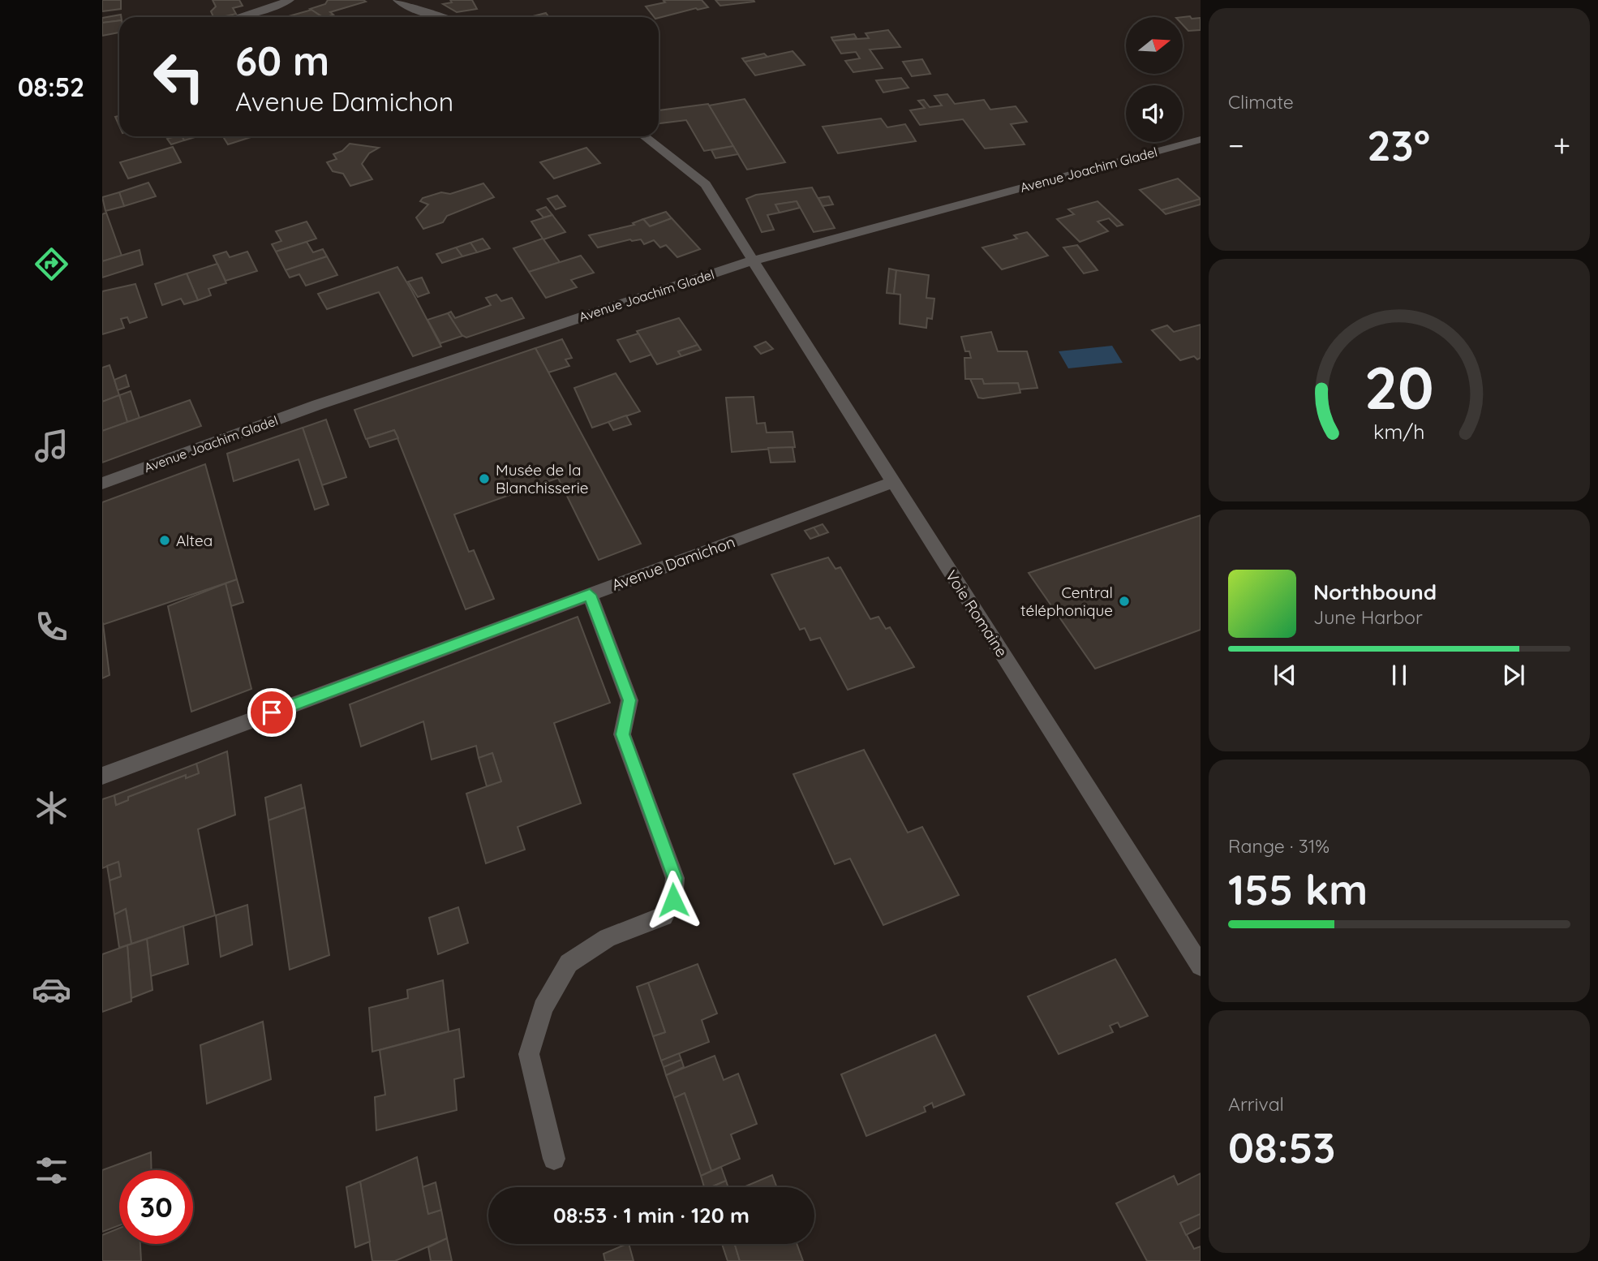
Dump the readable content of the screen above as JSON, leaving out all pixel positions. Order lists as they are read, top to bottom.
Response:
{
  "streets": {
    "street": ["Avenue Joachim Gladel", "Avenue Damichon", "Voie Romaine"]
  },
  "crossings": [
    ["Avenue Joachim Gladel", "Voie Romaine"],
    ["Avenue Damichon", "Voie Romaine"]
  ],
  "places": ["Musée de la Blanchisserie", "Altea", "Central téléphonique"],
  "north": "right",
  "page": {
    "tabs": "08:52",
    "tile": [
      "Climate",
      ["Range · 31%", "155 km"],
      ["Arrival", "08:53"]
    ],
    "turn": ["60 m", "Avenue Damichon"],
    "heat": ["−", "23°", "+"],
    "song": ["Northbound", "June Harbor"],
    "limit": "30",
    "trip": "08:53 · 1 min · 120 m",
    "gauge": ["20", "km/h"]
  }
}
